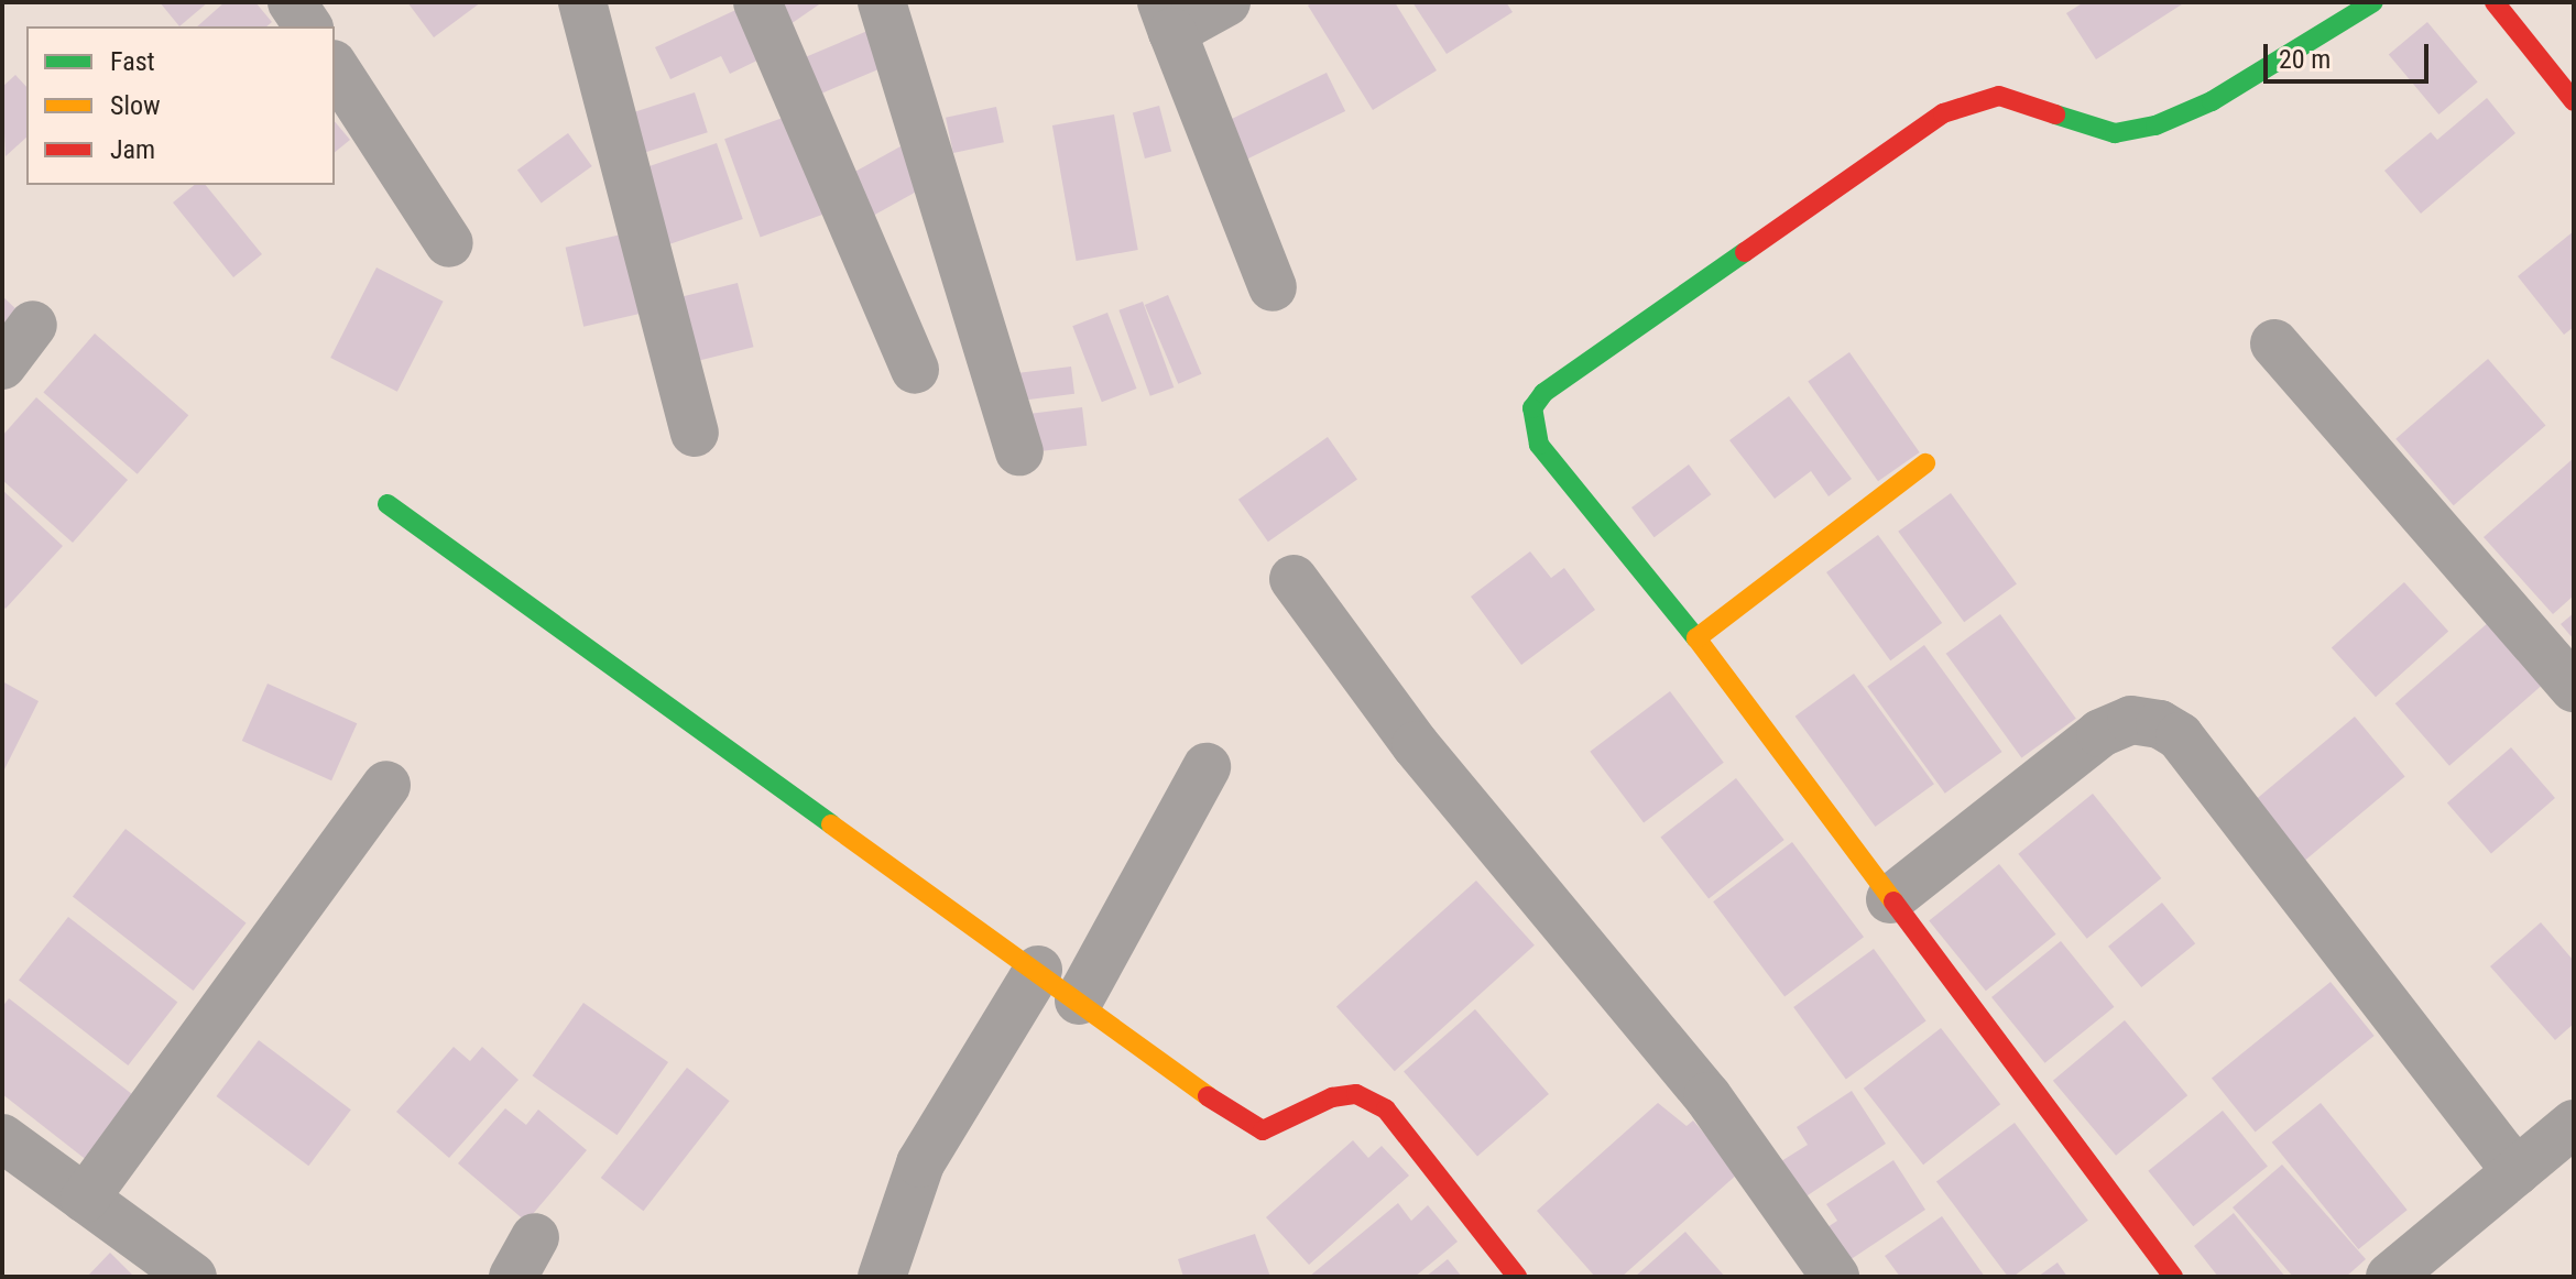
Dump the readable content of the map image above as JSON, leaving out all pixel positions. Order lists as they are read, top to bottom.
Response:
{
  "legend": ["Fast", "Slow", "Jam"],
  "scale_bar": "20 m"
}
